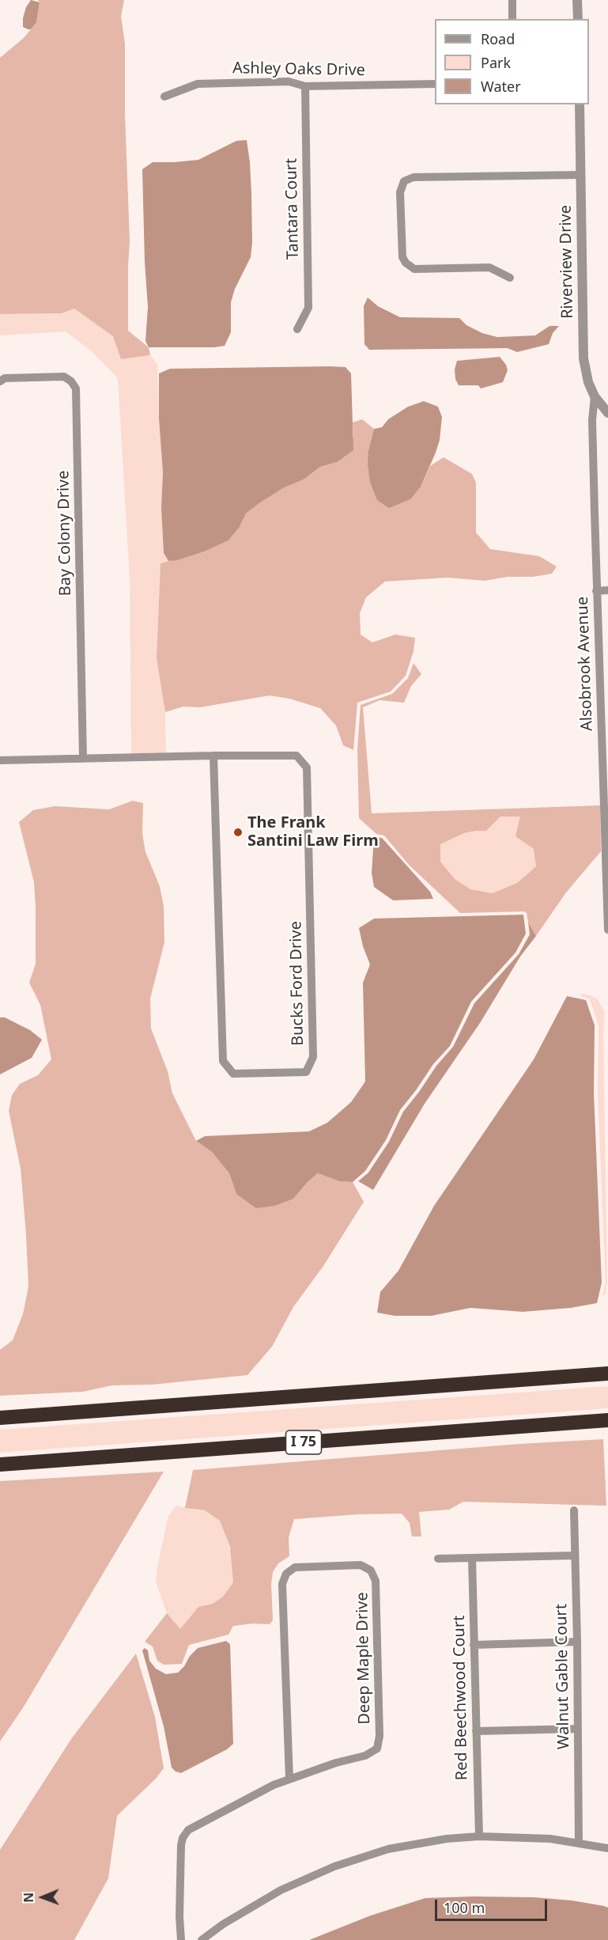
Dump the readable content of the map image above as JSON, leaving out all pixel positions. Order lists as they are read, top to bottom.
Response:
{
  "streets": {
    "highway": ["I 75"],
    "street": [
      "Ashley Oaks Drive",
      "Tantara Court",
      "Riverview Drive",
      "Bay Colony Drive",
      "Alsobrook Avenue",
      "Bucks Ford Drive",
      "Deep Maple Drive",
      "Walnut Gable Court",
      "Red Beechwood Court"
    ]
  },
  "crossings": [
    ["Ashley Oaks Drive", "Tantara Court"],
    ["Riverview Drive", "Alsobrook Avenue"],
    ["Bay Colony Drive", "Bucks Ford Drive"]
  ],
  "places": ["The Frank Santini Law Firm"],
  "legend": ["Road", "Park", "Water"],
  "scale_bar": "100 m",
  "north": "left"
}
